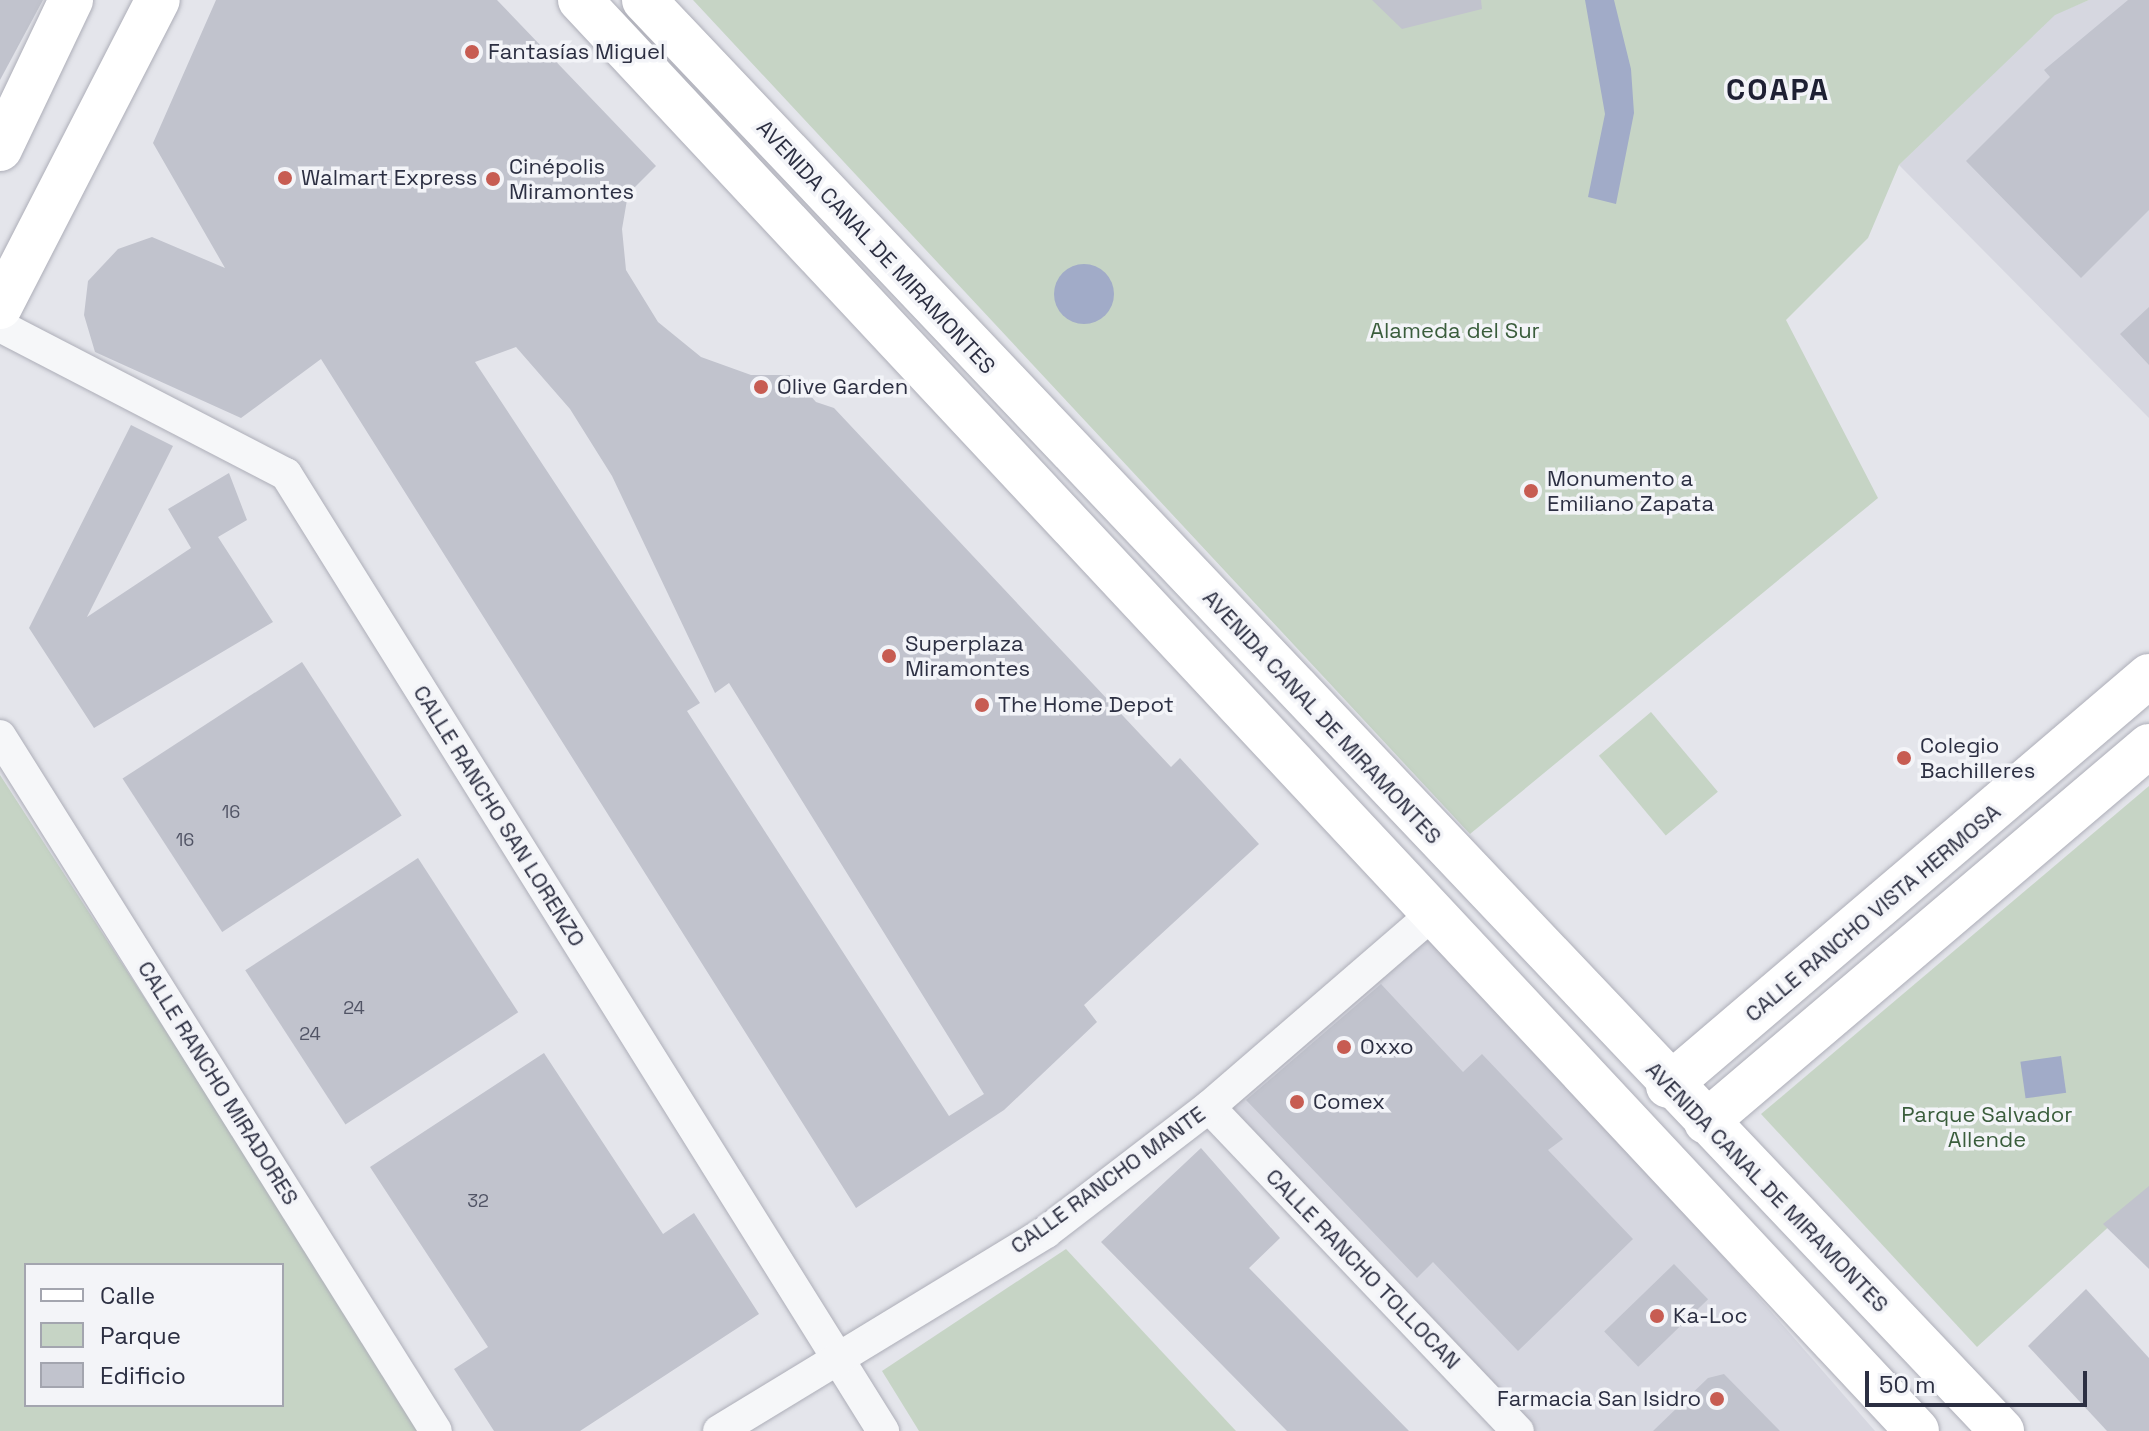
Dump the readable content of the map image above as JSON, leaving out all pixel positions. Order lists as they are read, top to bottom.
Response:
{
  "streets": {
    "main road": ["AVENIDA CANAL DE MIRAMONTES", "CALLE RANCHO VISTA HERMOSA"],
    "street": [
      "CALLE RANCHO SAN LORENZO",
      "CALLE RANCHO MIRADORES",
      "CALLE RANCHO MANTE",
      "CALLE RANCHO TOLLOCAN"
    ]
  },
  "crossings": [
    ["AVENIDA CANAL DE MIRAMONTES", "CALLE RANCHO VISTA HERMOSA"],
    ["CALLE RANCHO SAN LORENZO", "CALLE RANCHO MANTE"],
    ["CALLE RANCHO MANTE", "CALLE RANCHO TOLLOCAN"]
  ],
  "districts": ["COAPA"],
  "parks": ["Alameda del Sur", "Parque Salvador Allende"],
  "places": [
    "Fantasías Miguel",
    "Walmart Express",
    "Cinépolis Miramontes",
    "Olive Garden",
    "Monumento a Emiliano Zapata",
    "Superplaza Miramontes",
    "The Home Depot",
    "Colegio Bachilleres",
    "Oxxo",
    "Comex",
    "Ka-Loc",
    "Farmacia San Isidro"
  ],
  "house_numbers": [
    "16",
    "16",
    "24",
    "24",
    "32"
  ],
  "legend": ["Calle", "Parque", "Edificio"],
  "scale_bar": "50 m"
}
